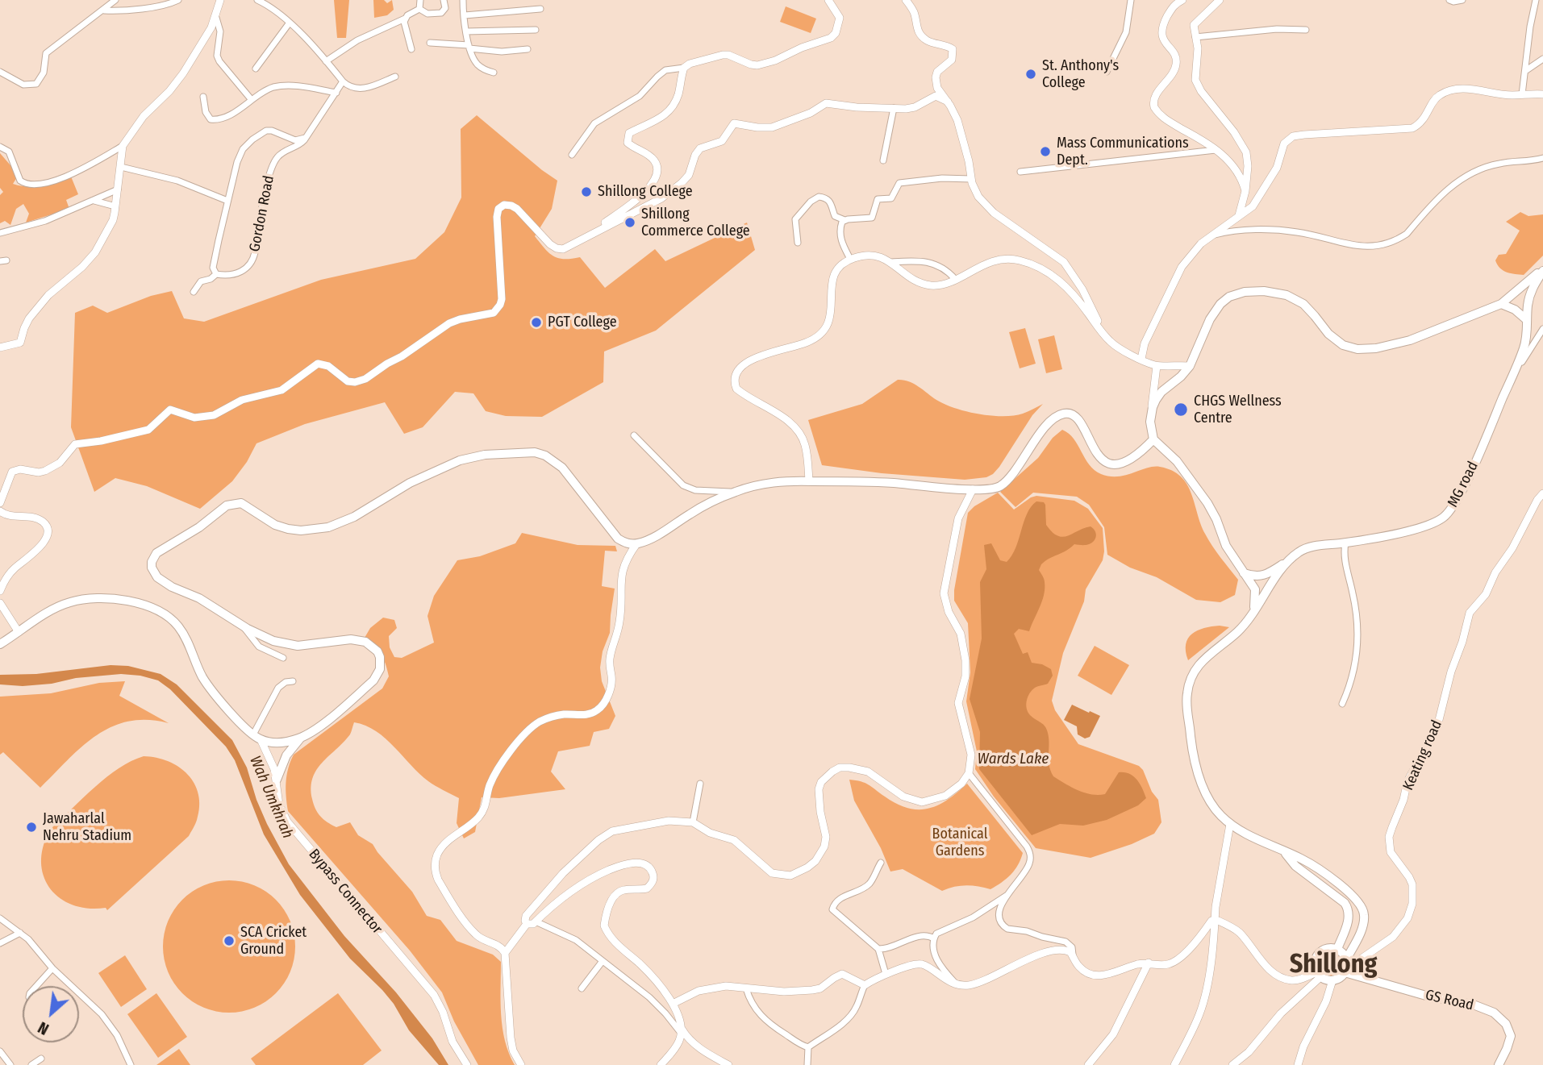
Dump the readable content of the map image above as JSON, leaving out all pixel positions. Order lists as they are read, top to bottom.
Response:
{
  "streets": {
    "main road": ["MG road", "Bypass Connector", "GS Road"],
    "street": ["Gordon Road", "Keating road"]
  },
  "crossings": [
    ["Keating road", "GS Road"]
  ],
  "districts": ["Shillong"],
  "water": ["Wards Lake", "Wah Umkhrah"],
  "parks": ["Botanical Gardens"],
  "places": [
    "St. Anthony's College",
    "Mass Communications Dept.",
    "Shillong College",
    "Shillong Commerce College",
    "PGT College",
    "CHGS Wellness Centre",
    "Jawaharlal Nehru Stadium",
    "SCA Cricket Ground"
  ],
  "north": "bottom left"
}
